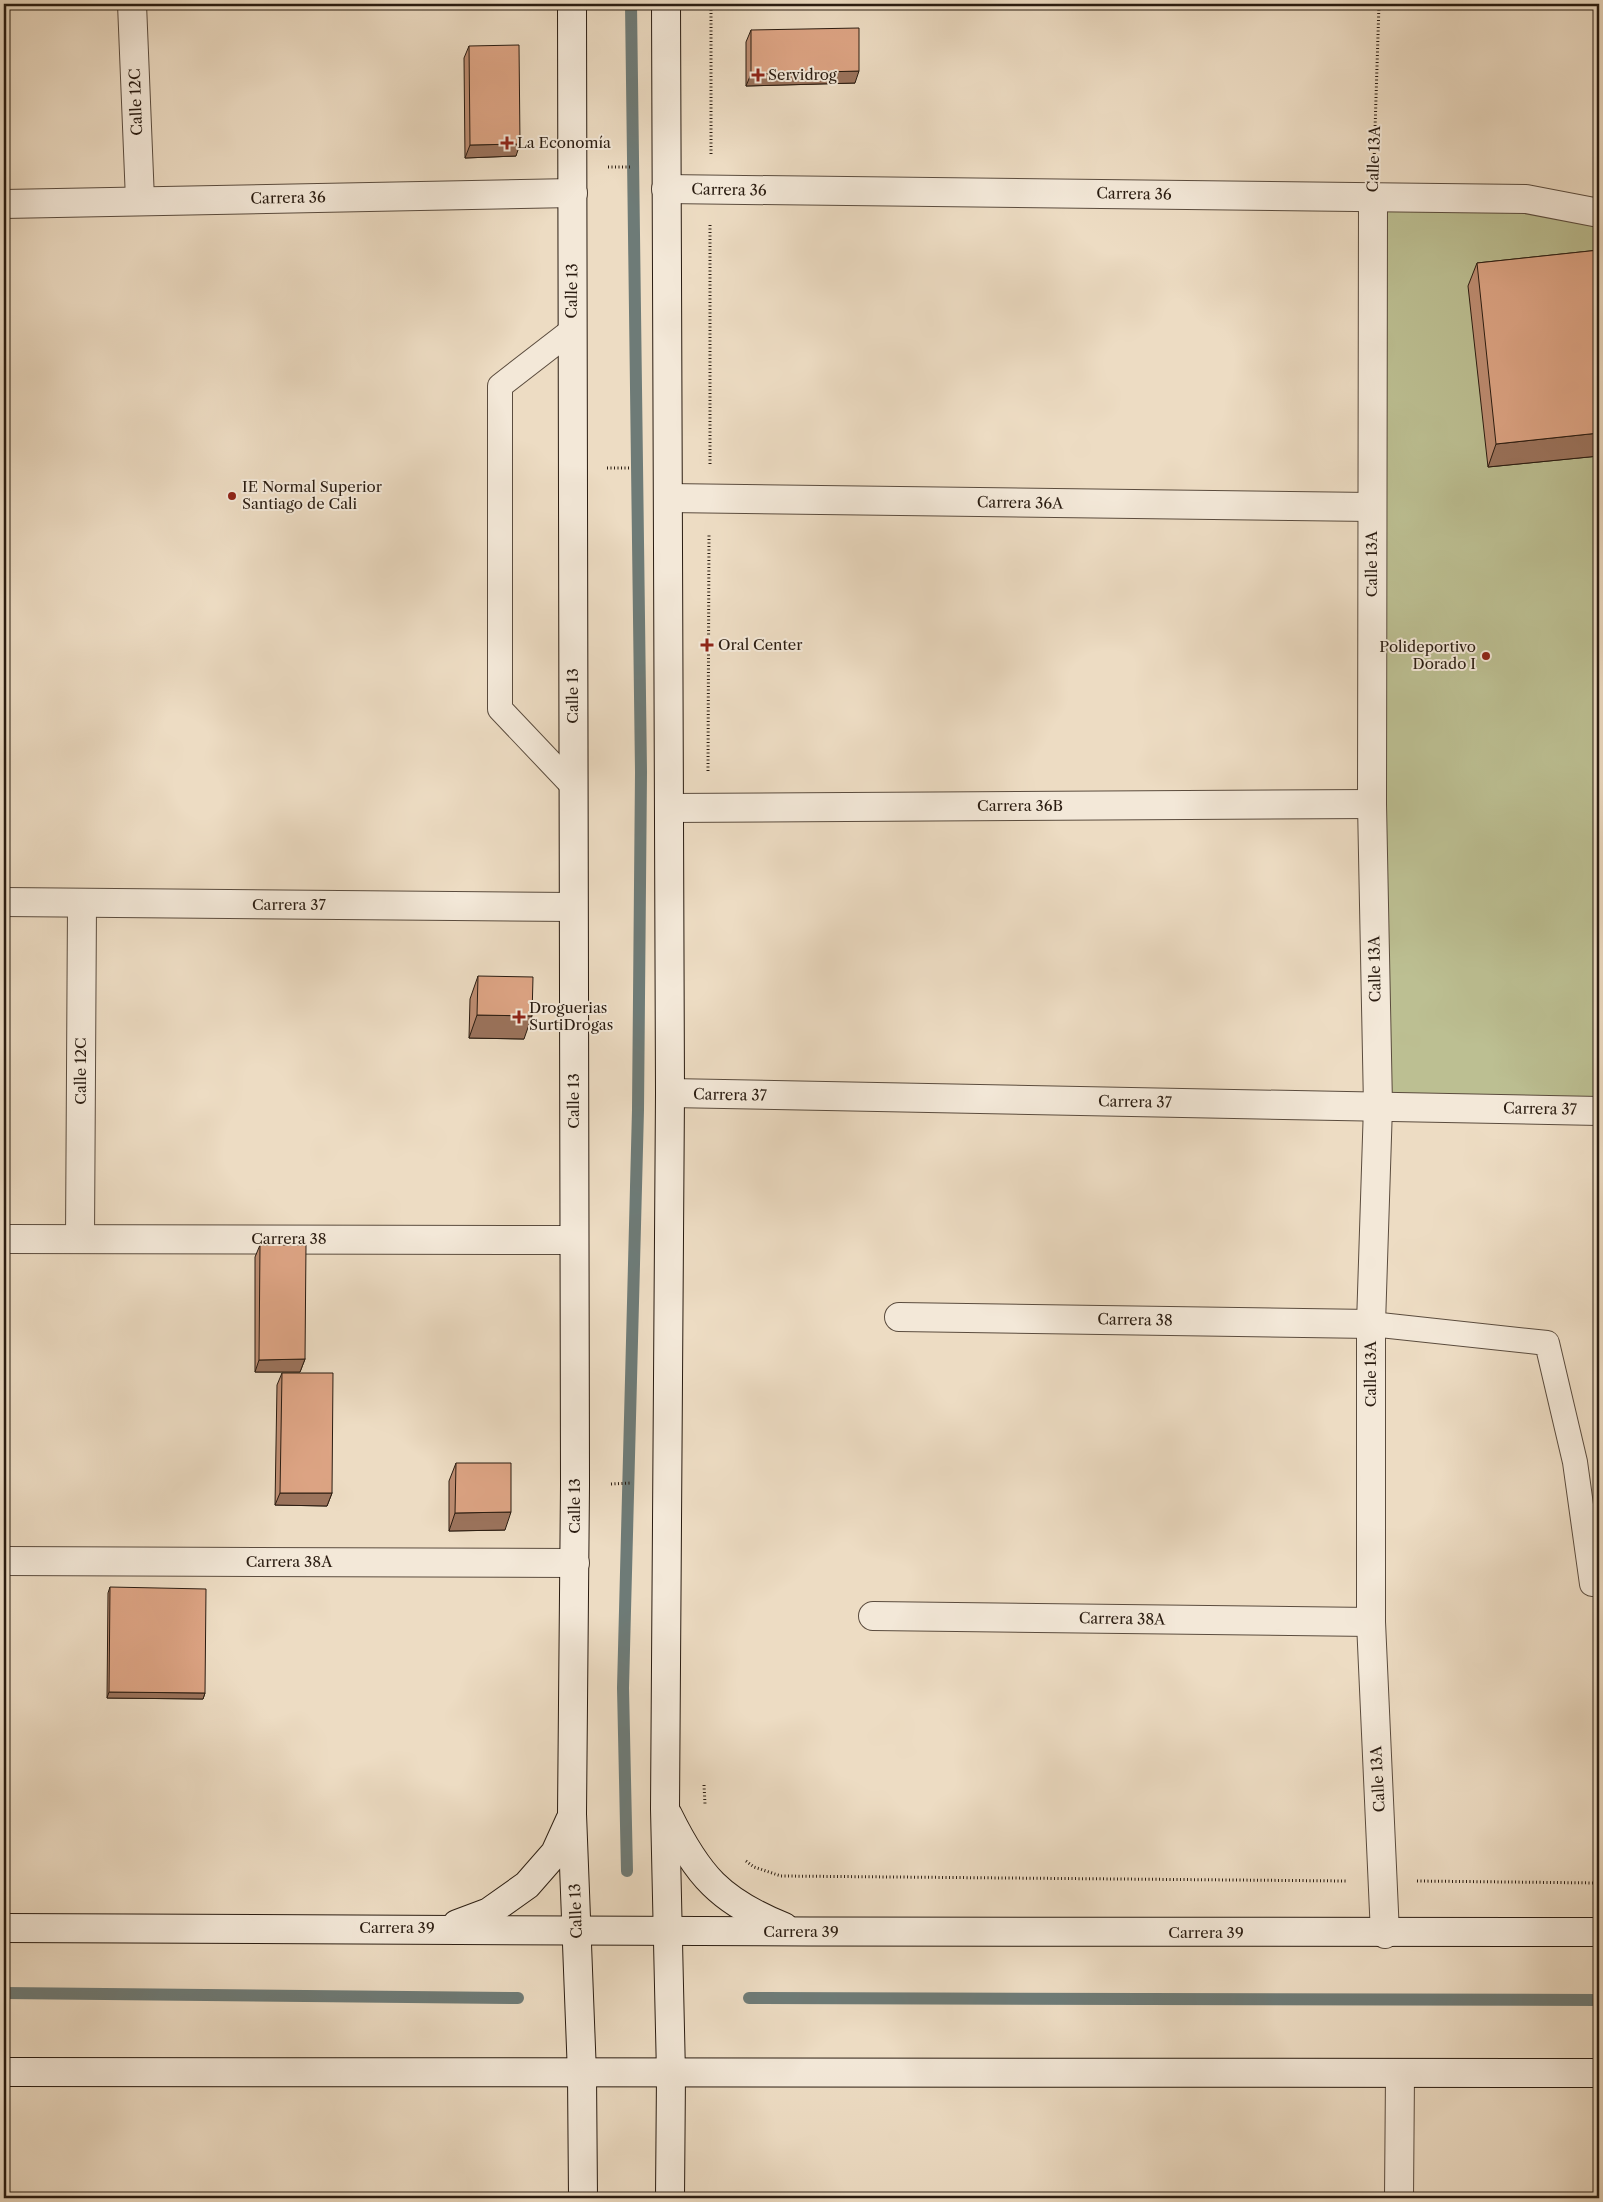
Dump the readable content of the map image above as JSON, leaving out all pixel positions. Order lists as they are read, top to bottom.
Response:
{
  "streets": {
    "street": [
      "Calle 12C",
      "Calle 13A",
      "Carrera 36",
      "Calle 13",
      "Carrera 36A",
      "Carrera 36B",
      "Carrera 37",
      "Carrera 38",
      "Carrera 38A",
      "Carrera 39"
    ]
  },
  "crossings": [
    ["Calle 12C", "Carrera 36"],
    ["Calle 12C", "Carrera 37"],
    ["Calle 12C", "Carrera 38"],
    ["Calle 13A", "Carrera 36"],
    ["Calle 13A", "Carrera 36A"],
    ["Calle 13A", "Carrera 36B"],
    ["Calle 13A", "Carrera 37"],
    ["Calle 13A", "Carrera 38"],
    ["Calle 13A", "Carrera 38A"],
    ["Calle 13A", "Carrera 39"],
    ["Carrera 36", "Calle 13"],
    ["Calle 13", "Carrera 37"],
    ["Calle 13", "Carrera 38"],
    ["Calle 13", "Carrera 38A"],
    ["Calle 13", "Carrera 39"]
  ],
  "places": {
    "health": [
      "Servidrog",
      "La Economía",
      "Oral Center",
      "Droguerias SurtiDrogas"
    ],
    "other": ["IE Normal Superior Santiago de Cali", "Polideportivo Dorado I"]
  }
}
